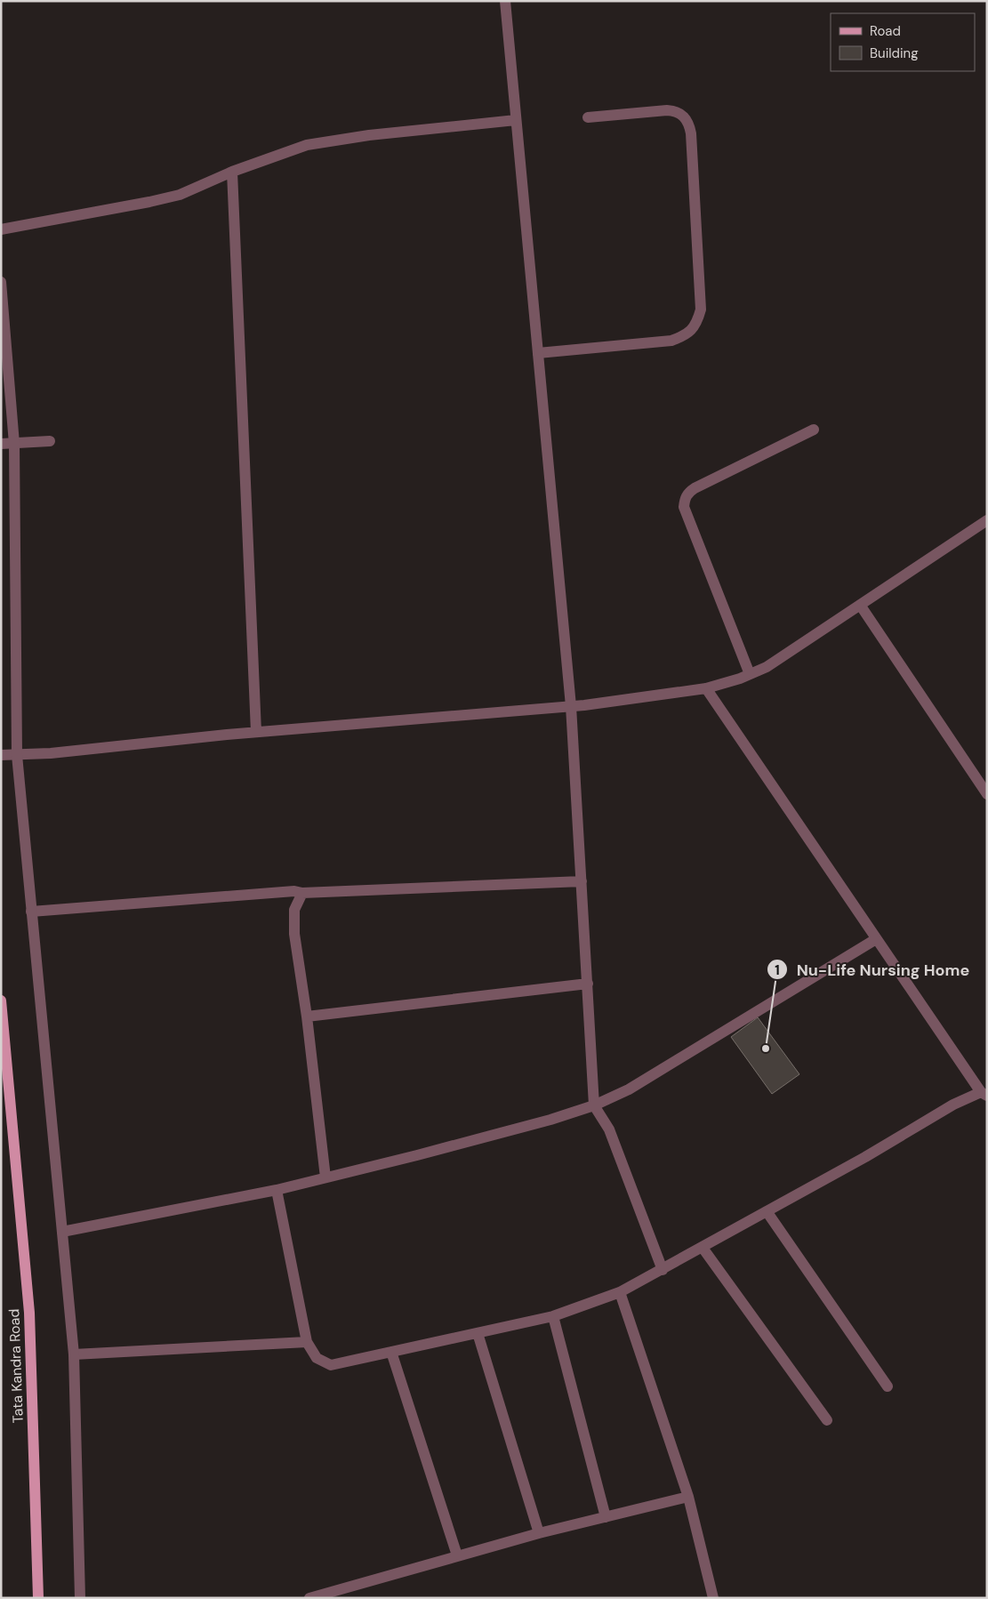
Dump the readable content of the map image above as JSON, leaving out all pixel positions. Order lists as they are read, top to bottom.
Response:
{
  "streets": {
    "main road": ["Tata Kandra Road"]
  },
  "places": ["Nu-Life Nursing Home"],
  "legend": ["Road", "Building"]
}
